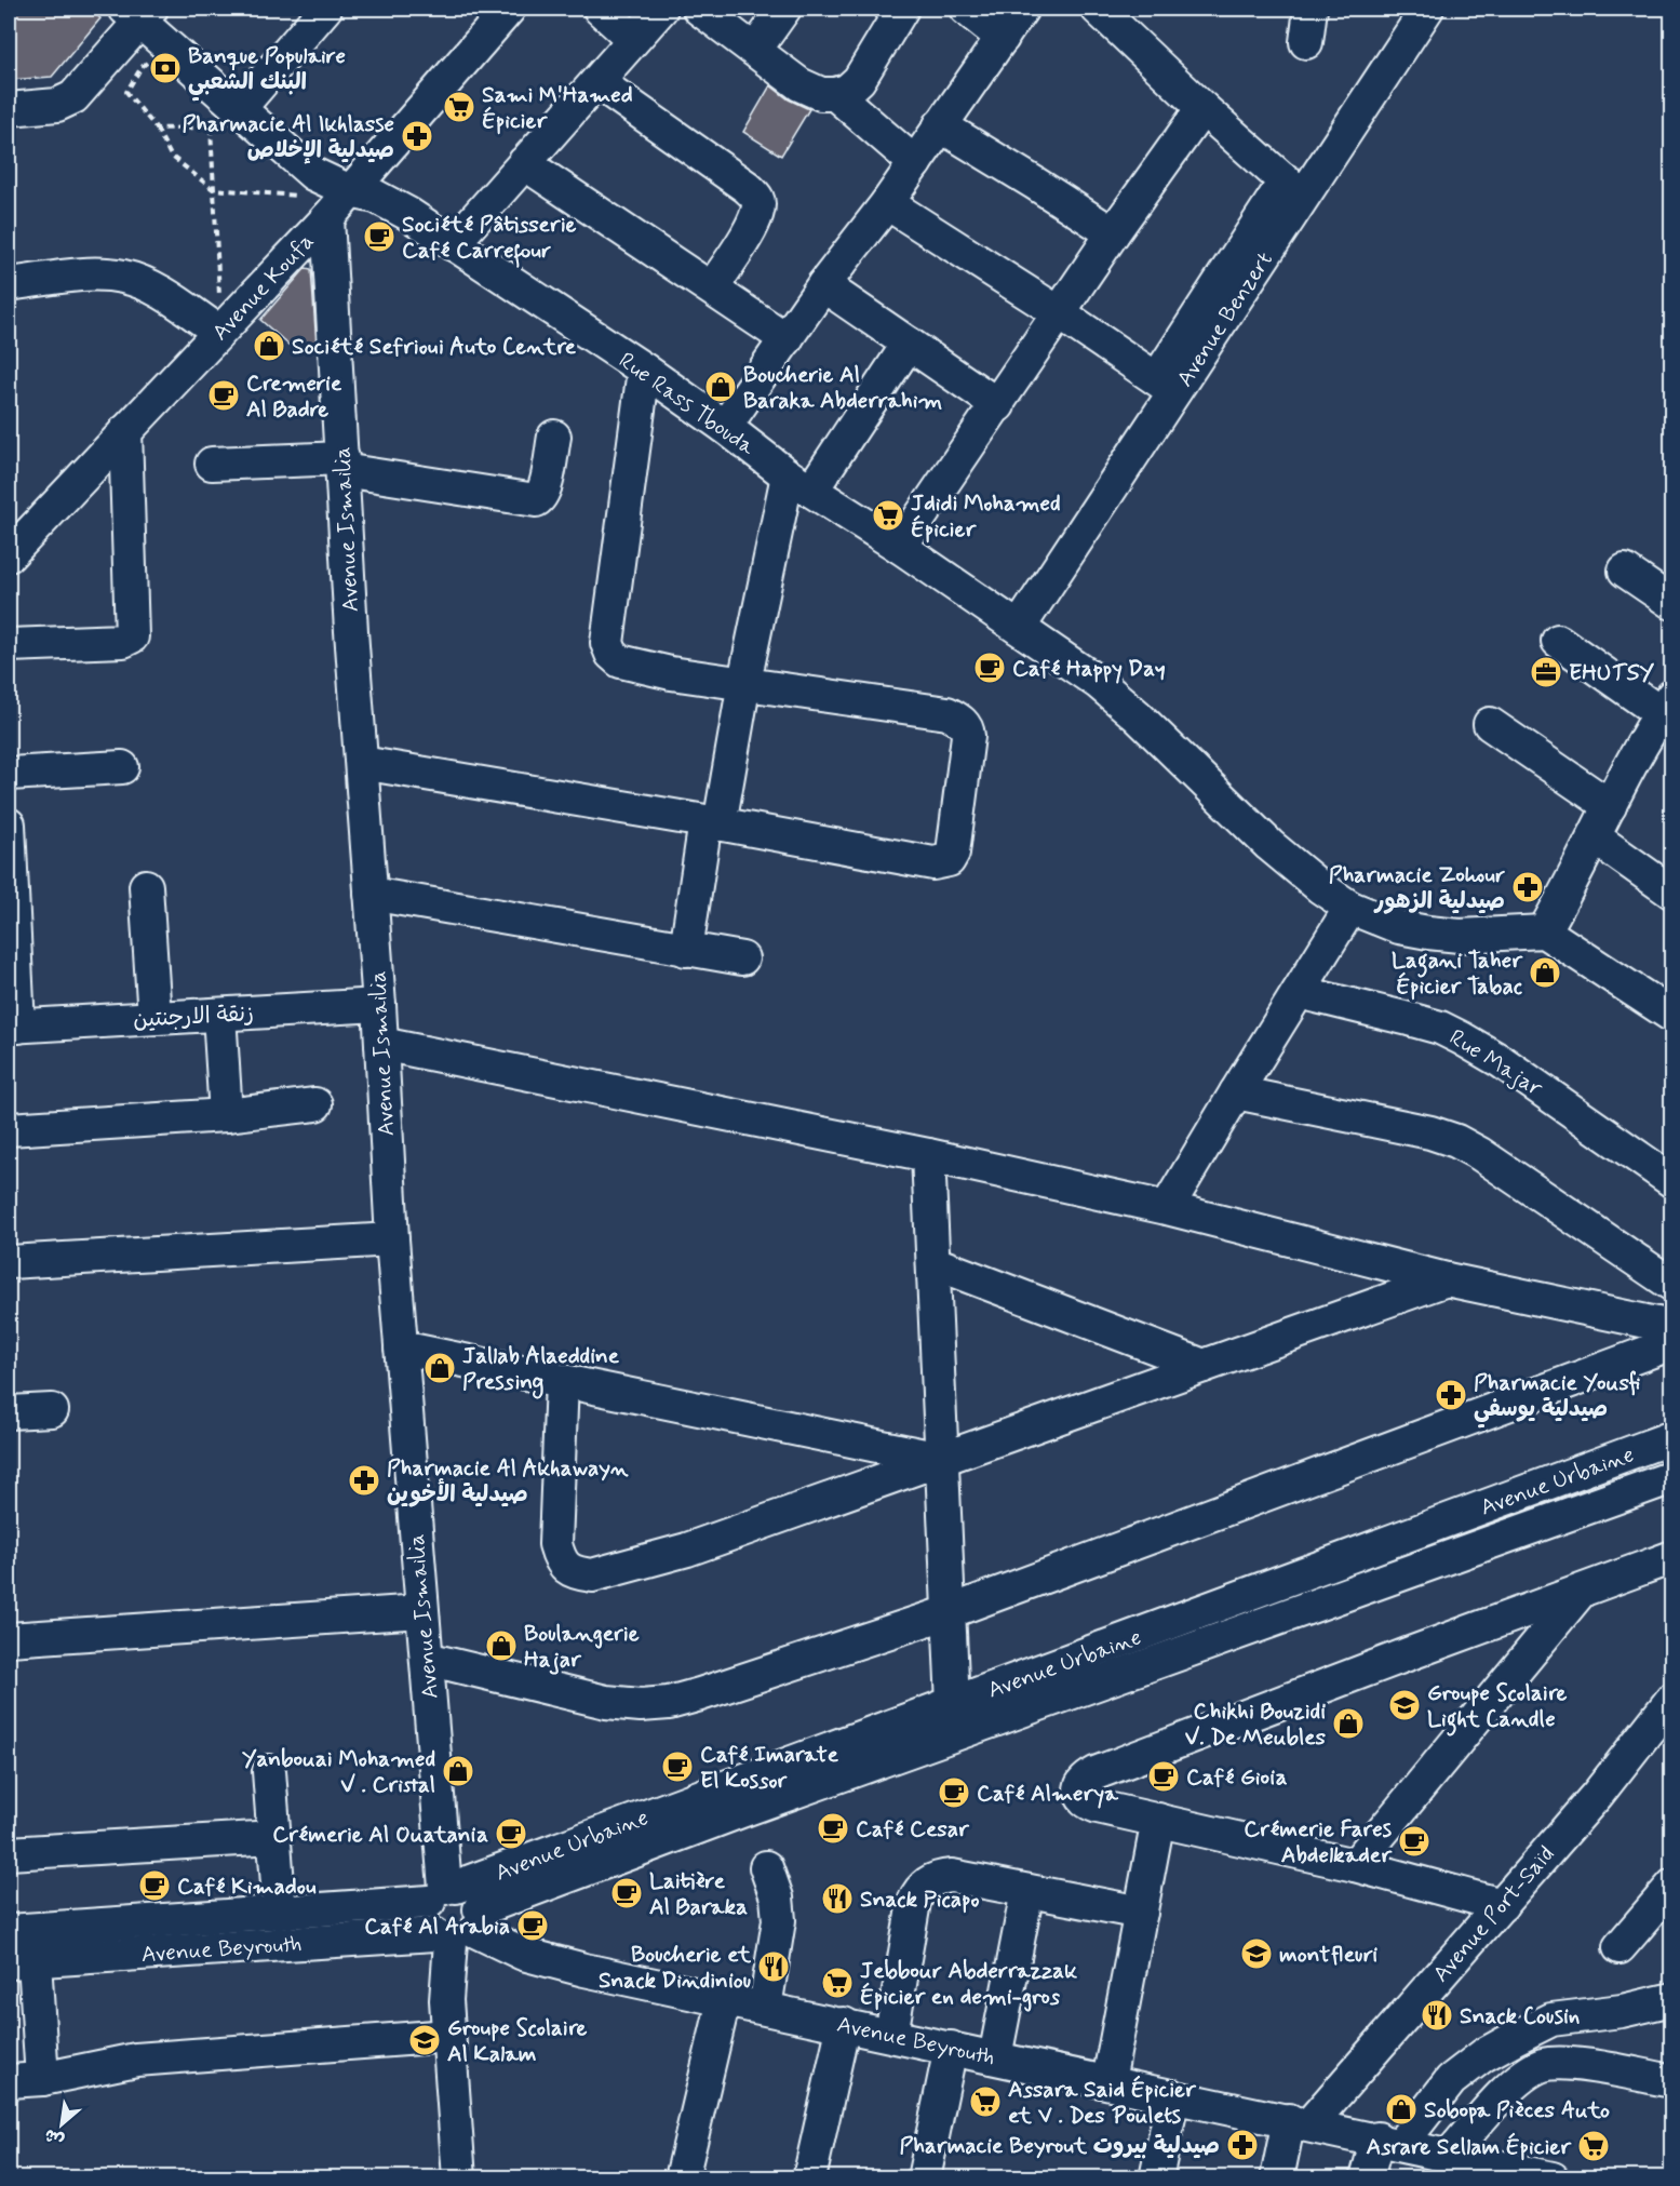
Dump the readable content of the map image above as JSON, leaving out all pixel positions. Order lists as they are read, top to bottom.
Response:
{
  "streets": {
    "street": [
      "Avenue Koufa",
      "Avenue Benzert",
      "Rue Rass Tbouda",
      "Avenue Ismailia",
      "زنقة الارجنتين",
      "Rue Majar",
      "Avenue Urbaine",
      "Avenue Port-Saïd",
      "Avenue Beyrouth"
    ]
  },
  "crossings": [
    ["Avenue Koufa", "Rue Rass Tbouda"],
    ["Avenue Koufa", "Avenue Ismailia"],
    ["Avenue Benzert", "Rue Rass Tbouda"],
    ["Avenue Ismailia", "زنقة الارجنتين"],
    ["Avenue Ismailia", "Avenue Urbaine"],
    ["Avenue Ismailia", "Avenue Beyrouth"],
    ["Avenue Urbaine", "Avenue Beyrouth"],
    ["Avenue Port-Saïd", "Avenue Beyrouth"]
  ],
  "places": {
    "bank": ["Banque Populaire البنك الشعبي"],
    "supermarket": [
      "Sami M'Hamed Épicier",
      "Jdidi Mohamed Épicier",
      "Jebbour Abderrazzak Épicier en demi-gros",
      "Assara Said Épicier et V . Des Poulets",
      "Asrare Sellam Épicier"
    ],
    "pharmacy": [
      "Pharmacie Al Ikhlasse صيدلية الإخلاص",
      "Pharmacie Zohour صيدلية الزهور",
      "Pharmacie Yousfi صيدلية يوسفي",
      "Pharmacie Al Akhawayn صيدلية الأخوين",
      "Pharmacie Beyrout صيدلية بيروت"
    ],
    "cafe": [
      "Société Pâtisserie Café Carrefour",
      "Cremerie Al Badre",
      "Café Happy Day",
      "Café Imarate El Kossor",
      "Café Gioia",
      "Café Almerya",
      "Café Cesar",
      "Crémerie Al Ouatania",
      "Crémerie Fares Abdelkader",
      "Café Kimadou",
      "Laitière Al Baraka",
      "Café Al Arabia"
    ],
    "shop": [
      "Société Sefrioui Auto Centre",
      "Boucherie Al Baraka Abderrahim",
      "Lagani Taher Épicier Tabac",
      "Jallab Alaeddine Pressing",
      "Boulangerie Hajar",
      "Chikhi Bouzidi V. De Meubles",
      "Yanbouai Mohamed V . Cristal",
      "Sobopa Pièces Auto"
    ],
    "office": ["EHUTSY"],
    "school or university": ["Groupe Scolaire Light Candle", "montfleuri", "Groupe Scolaire Al Kalam"],
    "restaurant": ["Snack Picapo", "Boucherie et Snack Dindiniou", "Snack Cousin"]
  },
  "north": "bottom left"
}
